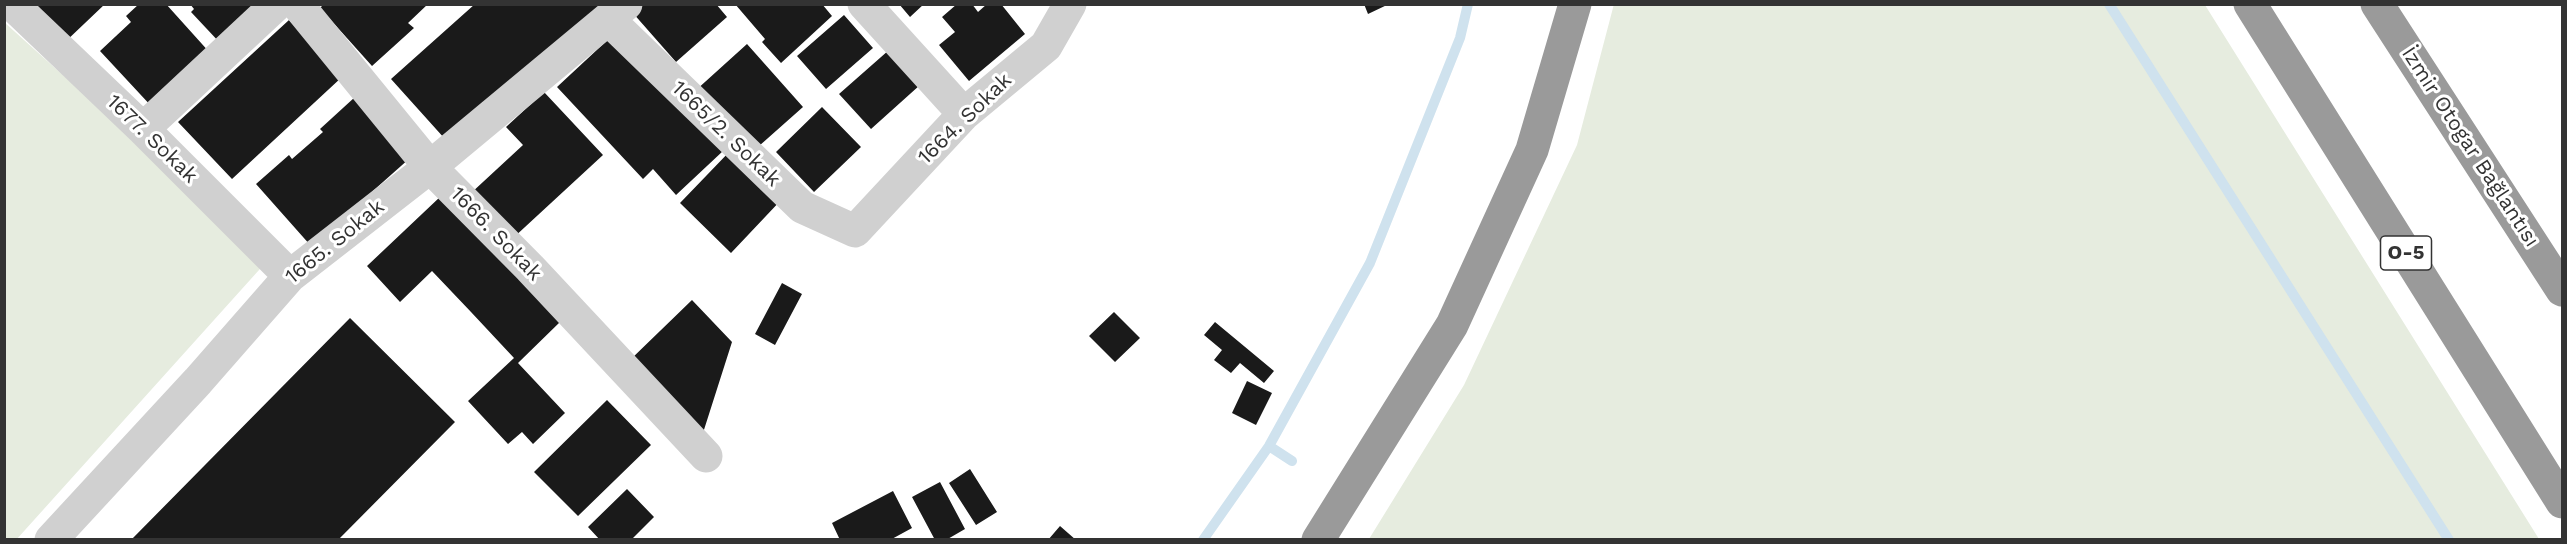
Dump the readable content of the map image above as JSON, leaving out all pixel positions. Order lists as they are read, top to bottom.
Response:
{
  "streets": {
    "highway": ["İzmir Otogar Bağlantısı", "O-5"],
    "street": [
      "1664. Sokak",
      "1665/2. Sokak",
      "1677. Sokak",
      "1666. Sokak",
      "1665. Sokak"
    ]
  },
  "crossings": [
    ["1664. Sokak", "1665/2. Sokak"],
    ["1665/2. Sokak", "1665. Sokak"],
    ["1677. Sokak", "1665. Sokak"],
    ["1666. Sokak", "1665. Sokak"]
  ]
}
